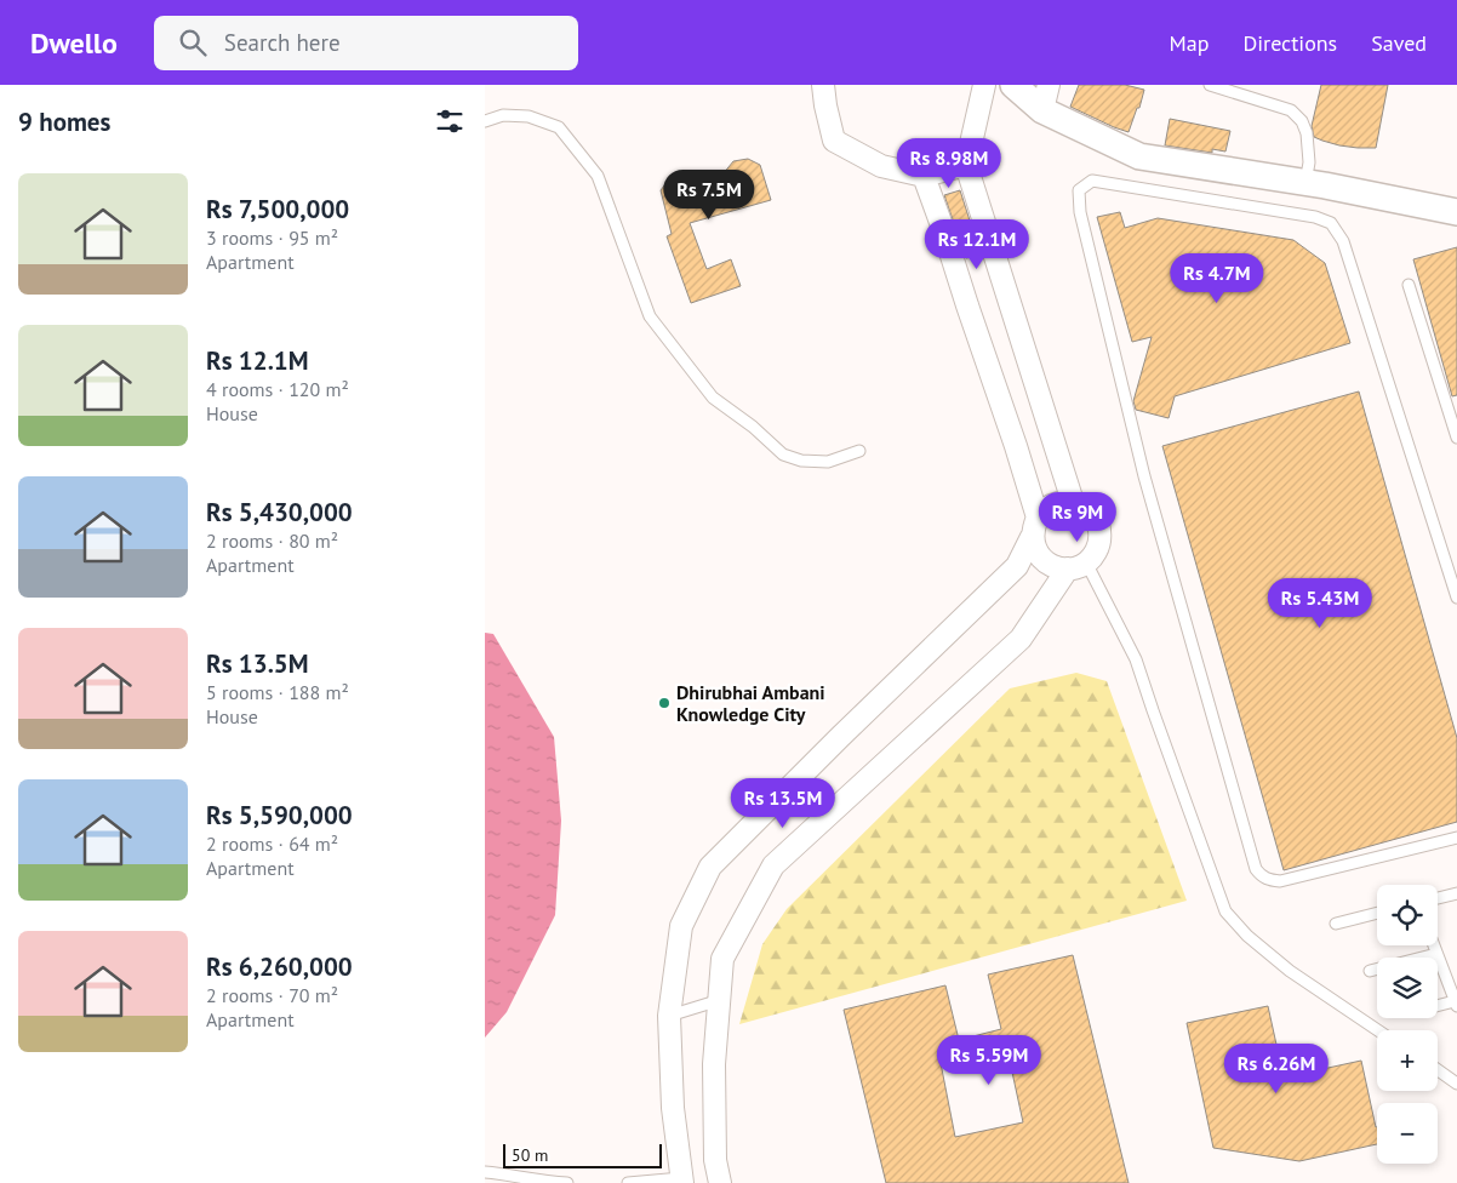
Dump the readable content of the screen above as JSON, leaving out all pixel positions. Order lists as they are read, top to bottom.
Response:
{
  "places": ["Dhirubhai Ambani Knowledge City"],
  "scale_bar": "50 m",
  "page": {
    "header": "Dwello",
    "search": "Search here",
    "nav": ["Map", "Directions", "Saved"],
    "heading": "9 homes",
    "price": [
      "Rs 8.98M",
      "Rs 7.5M",
      "Rs 12.1M",
      "Rs 4.7M",
      "Rs 9M",
      "Rs 5.43M",
      "Rs 13.5M",
      "Rs 5.59M",
      "Rs 6.26M"
    ],
    "list": [
      {
        "name": "Rs 7,500,000",
        "note": "3 rooms · 95 m² · Apartment"
      },
      {
        "name": "Rs 12.1M",
        "note": "4 rooms · 120 m² · House"
      },
      {
        "name": "Rs 5,430,000",
        "note": "2 rooms · 80 m² · Apartment"
      },
      {
        "name": "Rs 13.5M",
        "note": "5 rooms · 188 m² · House"
      },
      {
        "name": "Rs 5,590,000",
        "note": "2 rooms · 64 m² · Apartment"
      },
      {
        "name": "Rs 6,260,000",
        "note": "2 rooms · 70 m² · Apartment"
      }
    ],
    "map_buttons": ["+", "−"],
    "scale": "50 m"
  }
}
